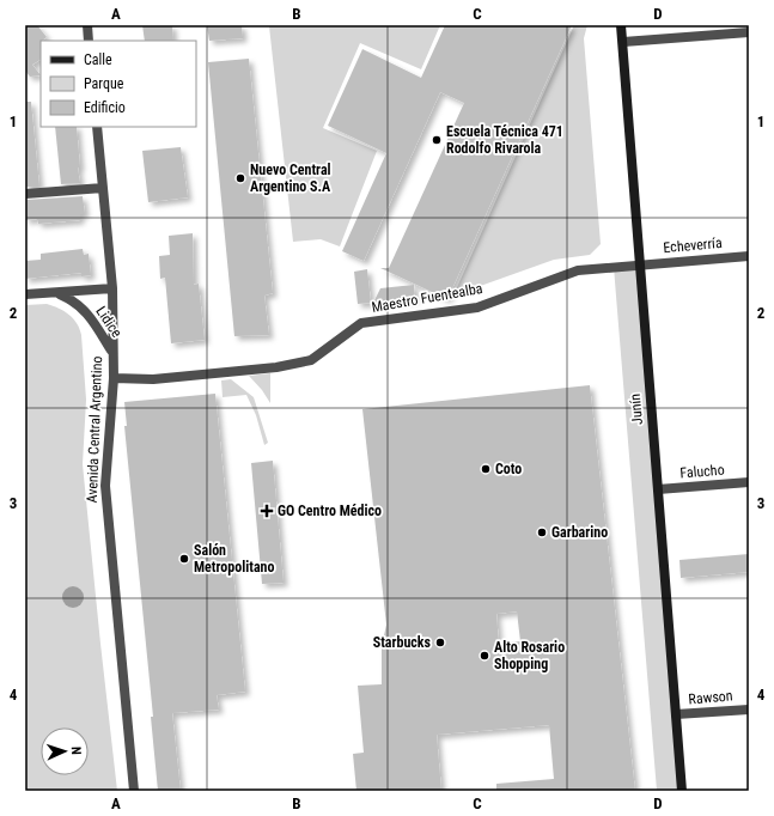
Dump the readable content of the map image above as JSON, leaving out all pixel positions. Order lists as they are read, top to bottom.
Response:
{
  "streets": {
    "main road": ["Junín"],
    "street": [
      "Echeverría",
      "Maestro Fuentealba",
      "Lidice",
      "Avenida Central Argentino",
      "Falucho",
      "Rawson"
    ]
  },
  "crossings": [
    ["Echeverría", "Maestro Fuentealba"],
    ["Echeverría", "Junín"],
    ["Maestro Fuentealba", "Junín"],
    ["Maestro Fuentealba", "Avenida Central Argentino"],
    ["Lidice", "Avenida Central Argentino"],
    ["Junín", "Falucho"],
    ["Junín", "Rawson"]
  ],
  "places": {
    "other": [
      "Escuela Técnica 471 Rodolfo Rivarola",
      "Nuevo Central Argentino S.A",
      "Coto",
      "Garbarino",
      "Salón Metropolitano",
      "Starbucks",
      "Alto Rosario Shopping"
    ],
    "health": ["GO Centro Médico"]
  },
  "legend": ["Calle", "Parque", "Edificio"],
  "north": "right",
  "grid": {
    "columns": [
      "A",
      "B",
      "C",
      "D"
    ],
    "rows": [
      "1",
      "2",
      "3",
      "4"
    ]
  }
}
